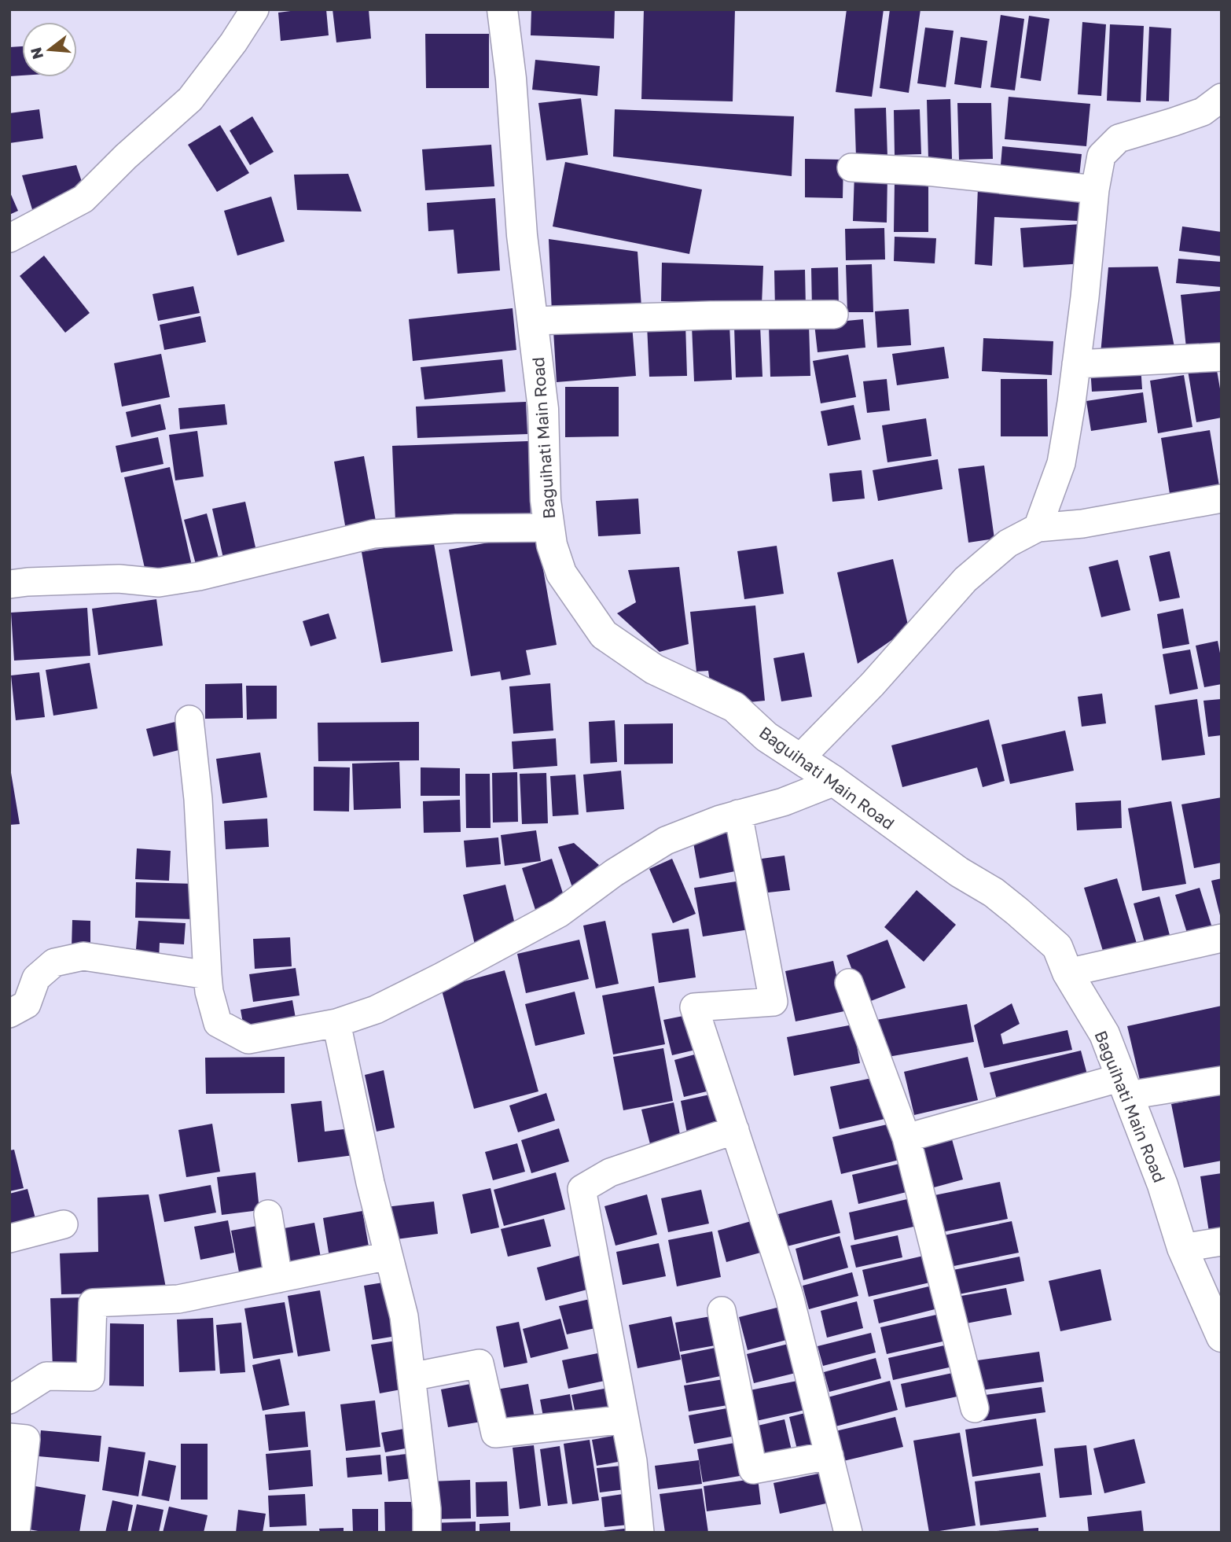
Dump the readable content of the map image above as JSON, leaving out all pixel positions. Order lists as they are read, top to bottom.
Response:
{
  "streets": {
    "street": ["Baguihati Main Road"]
  },
  "north": "left"
}
